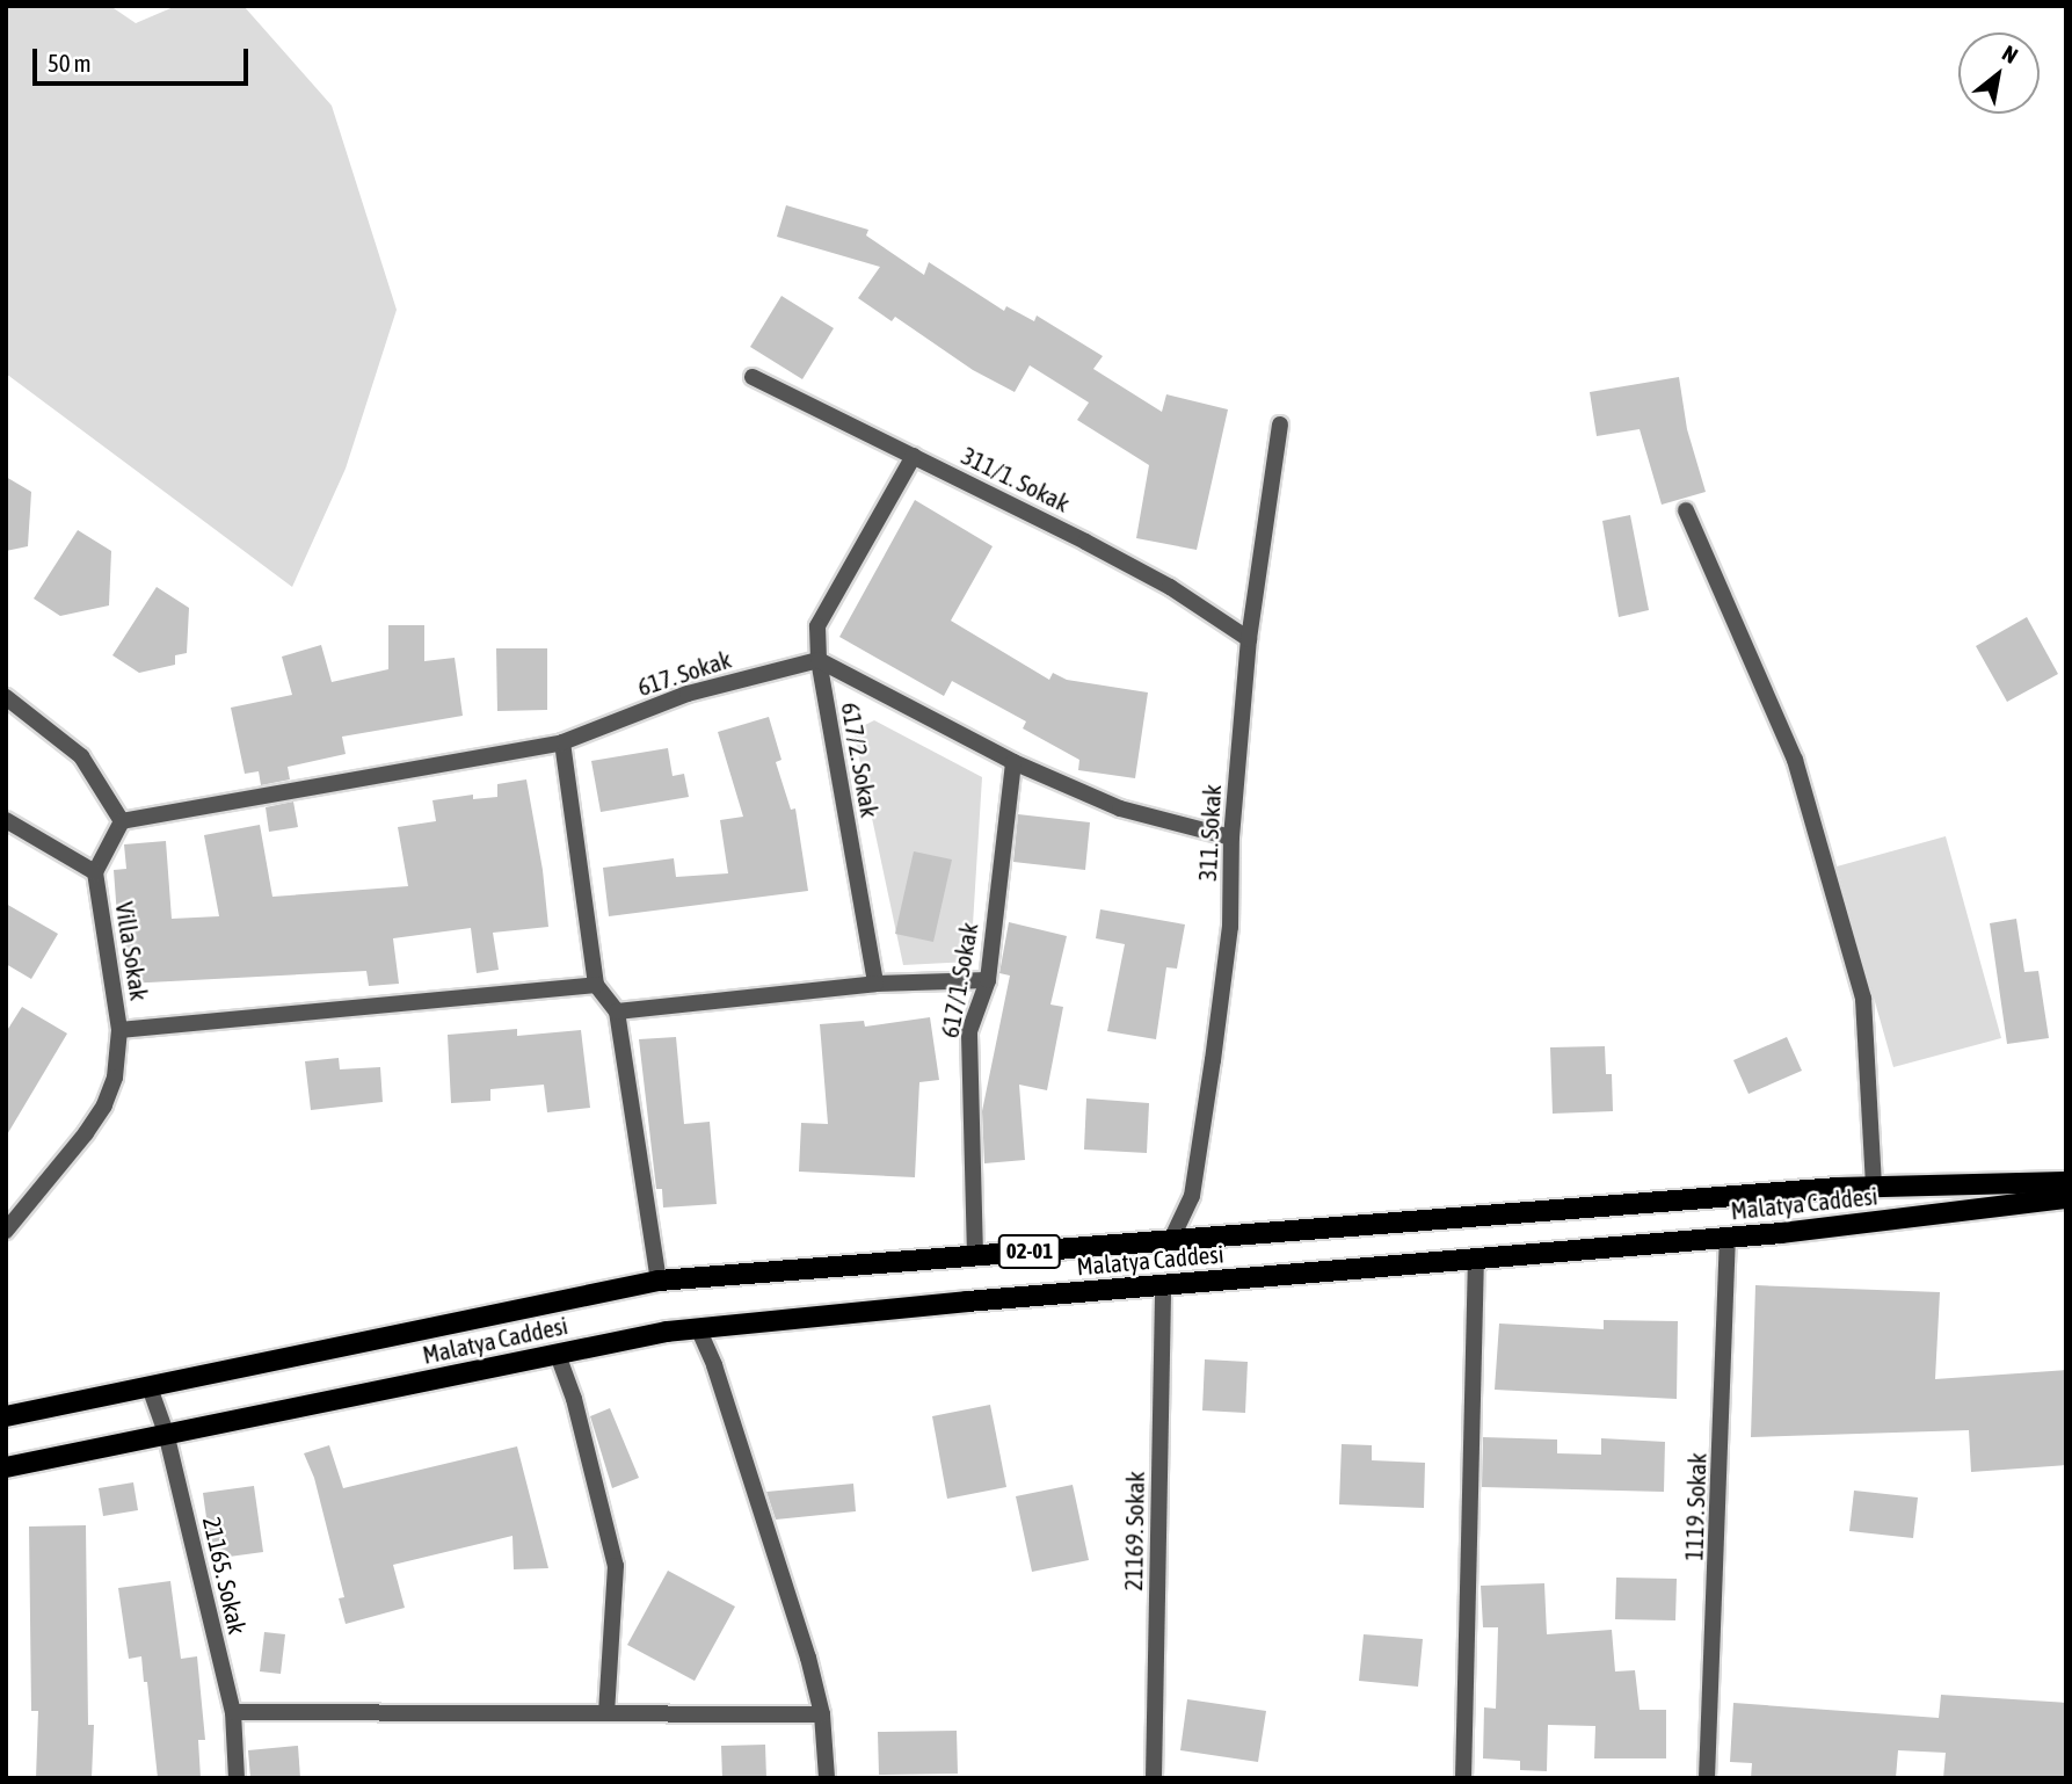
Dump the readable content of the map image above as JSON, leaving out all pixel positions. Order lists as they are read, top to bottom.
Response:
{
  "streets": {
    "main road": ["Malatya Caddesi", "02-01"],
    "street": [
      "311/1. Sokak",
      "617. Sokak",
      "617/2. Sokak",
      "311. Sokak",
      "Villa Sokak",
      "617/1. Sokak",
      "1119. Sokak",
      "21169. Sokak",
      "21165. Sokak"
    ]
  },
  "crossings": [
    ["311/1. Sokak", "617/2. Sokak"],
    ["311/1. Sokak", "311. Sokak"],
    ["617. Sokak", "617/2. Sokak"],
    ["617. Sokak", "Villa Sokak"],
    ["311. Sokak", "Malatya Caddesi"],
    ["617/1. Sokak", "Malatya Caddesi"],
    ["Malatya Caddesi", "1119. Sokak"],
    ["Malatya Caddesi", "21169. Sokak"],
    ["Malatya Caddesi", "21165. Sokak"]
  ],
  "scale_bar": "50 m",
  "north": "top right"
}
